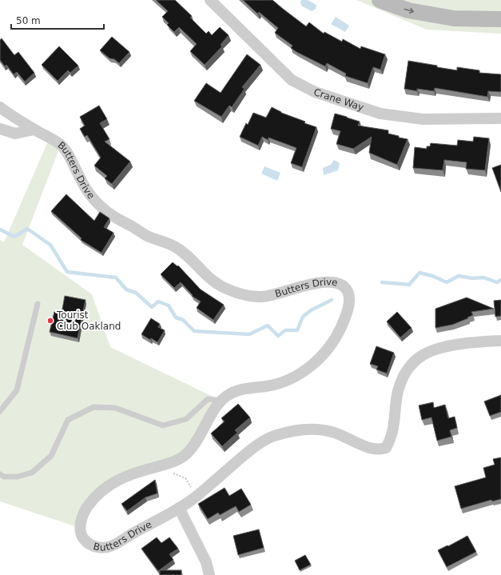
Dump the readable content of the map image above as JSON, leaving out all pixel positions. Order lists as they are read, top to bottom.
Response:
{
  "streets": {
    "street": ["Crane Way", "Butters Drive"]
  },
  "places": ["Tourist Club Oakland"],
  "scale_bar": "50 m"
}
